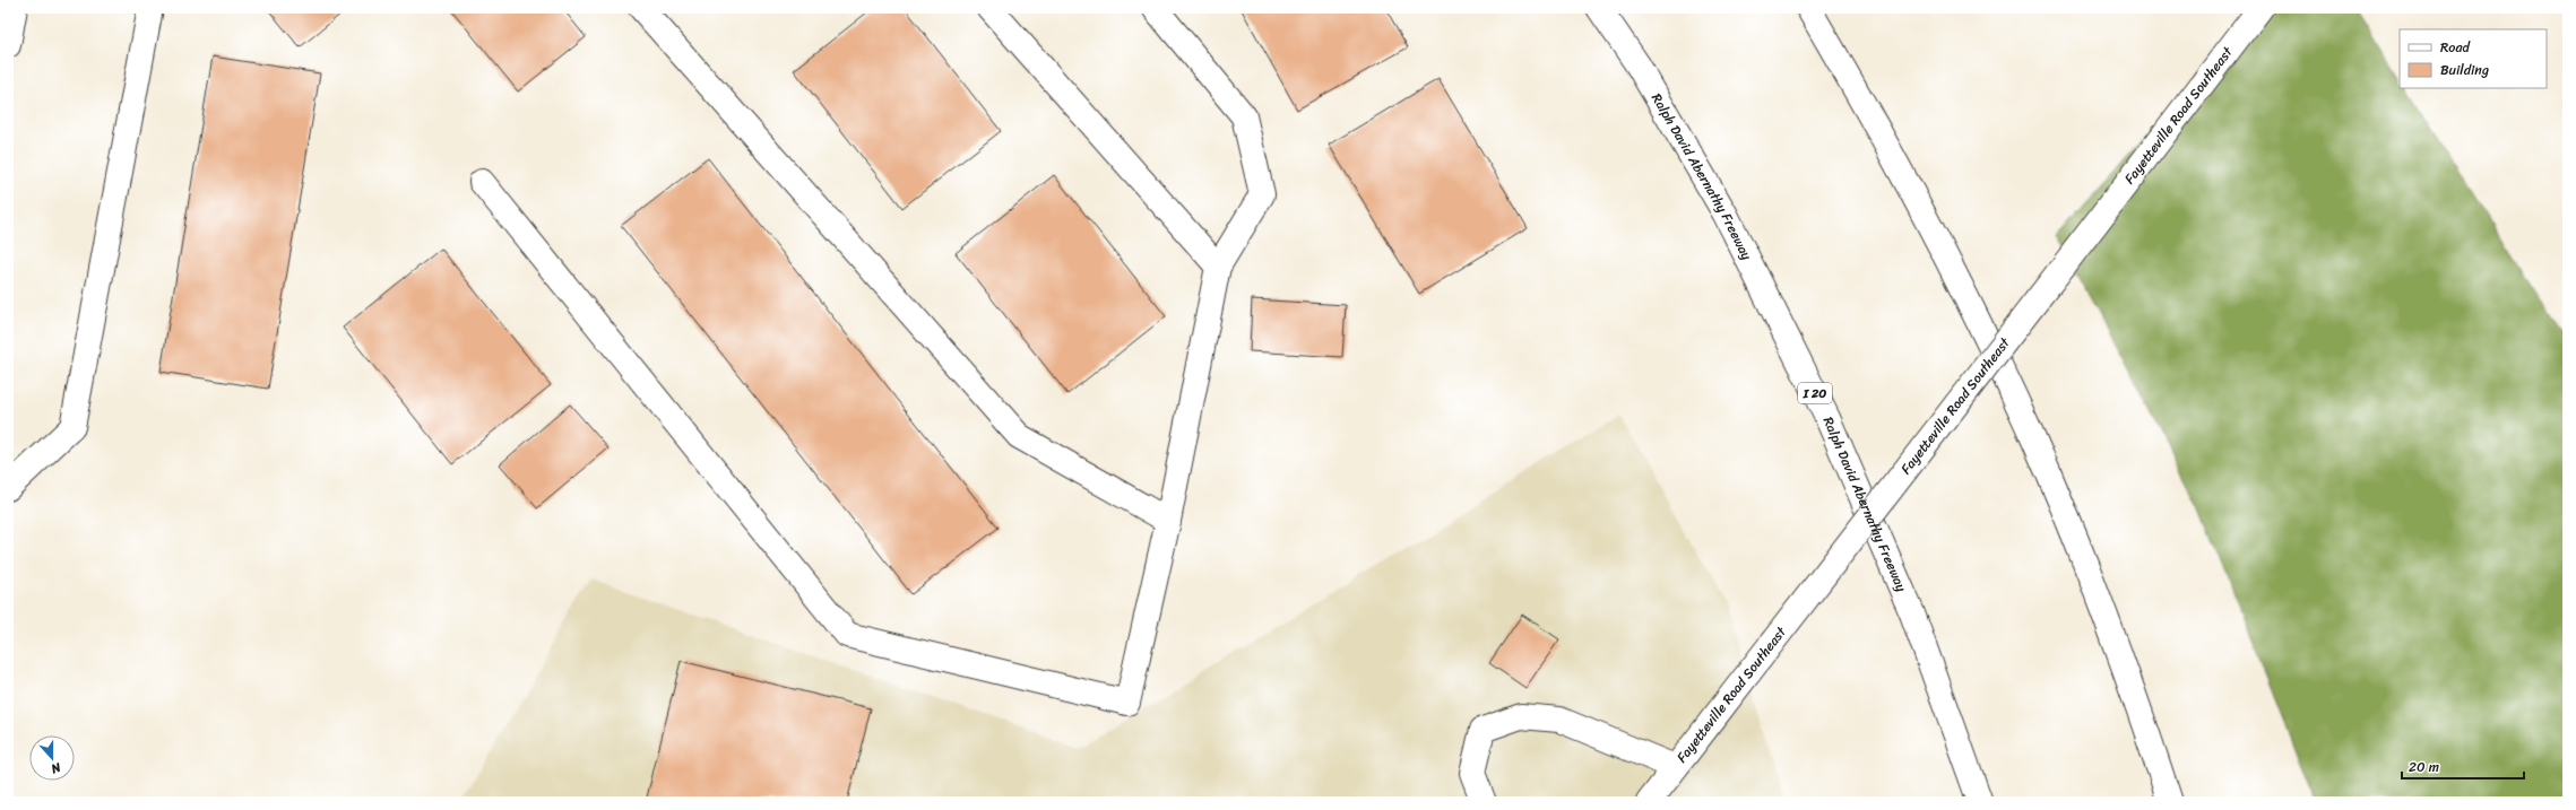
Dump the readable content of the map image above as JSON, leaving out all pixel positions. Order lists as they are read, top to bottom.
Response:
{
  "streets": {
    "main road": ["Fayetteville Road Southeast", "Ralph David Abernathy Freeway", "I 20"]
  },
  "legend": ["Road", "Building"],
  "scale_bar": "20 m",
  "north": "bottom"
}
